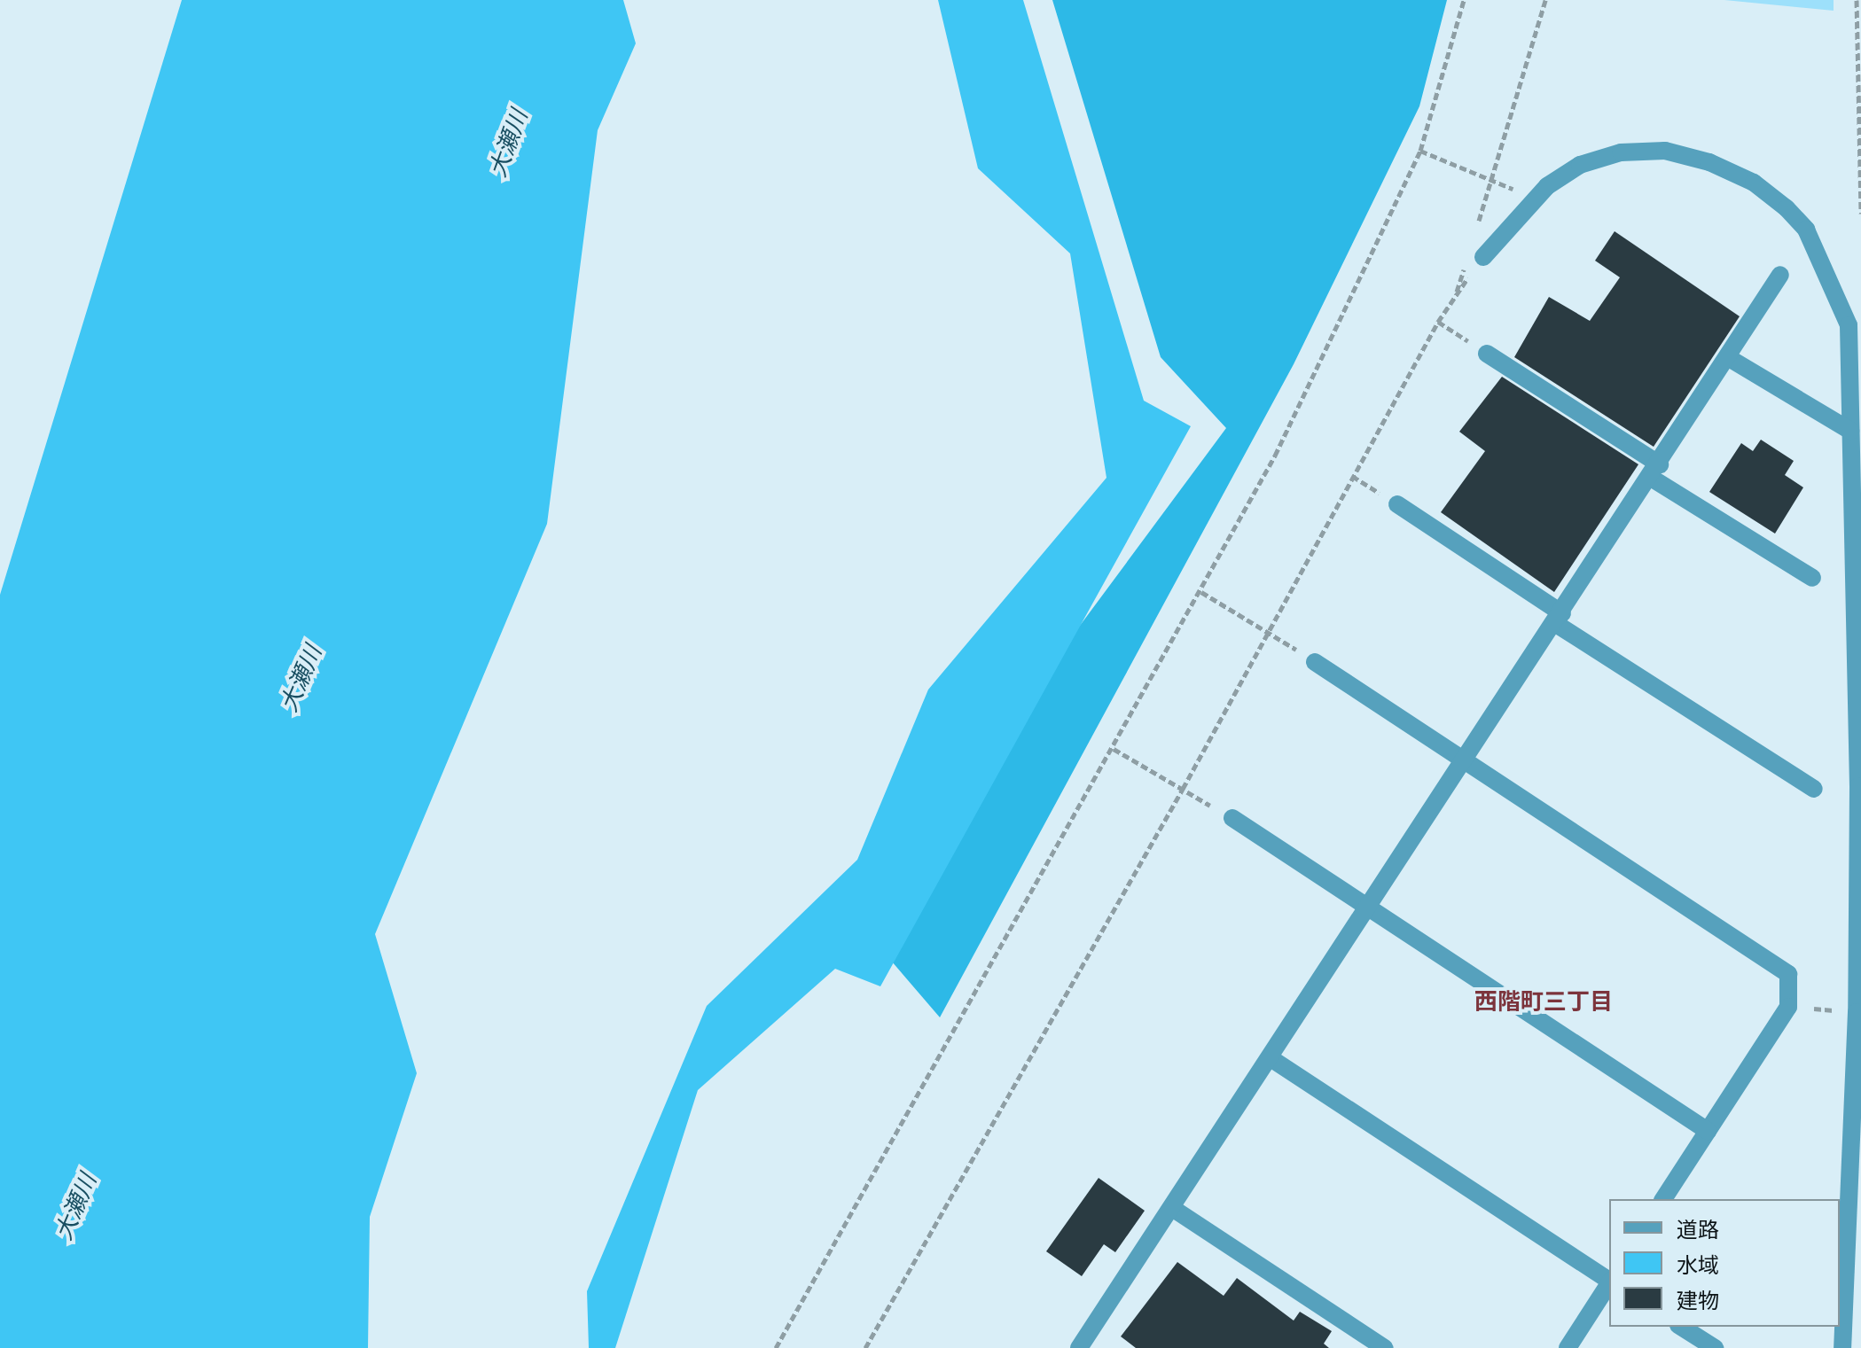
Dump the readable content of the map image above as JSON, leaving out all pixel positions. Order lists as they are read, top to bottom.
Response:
{
  "districts": ["西階町三丁目"],
  "water": ["大瀬川"],
  "legend": ["道路", "水域", "建物"]
}
